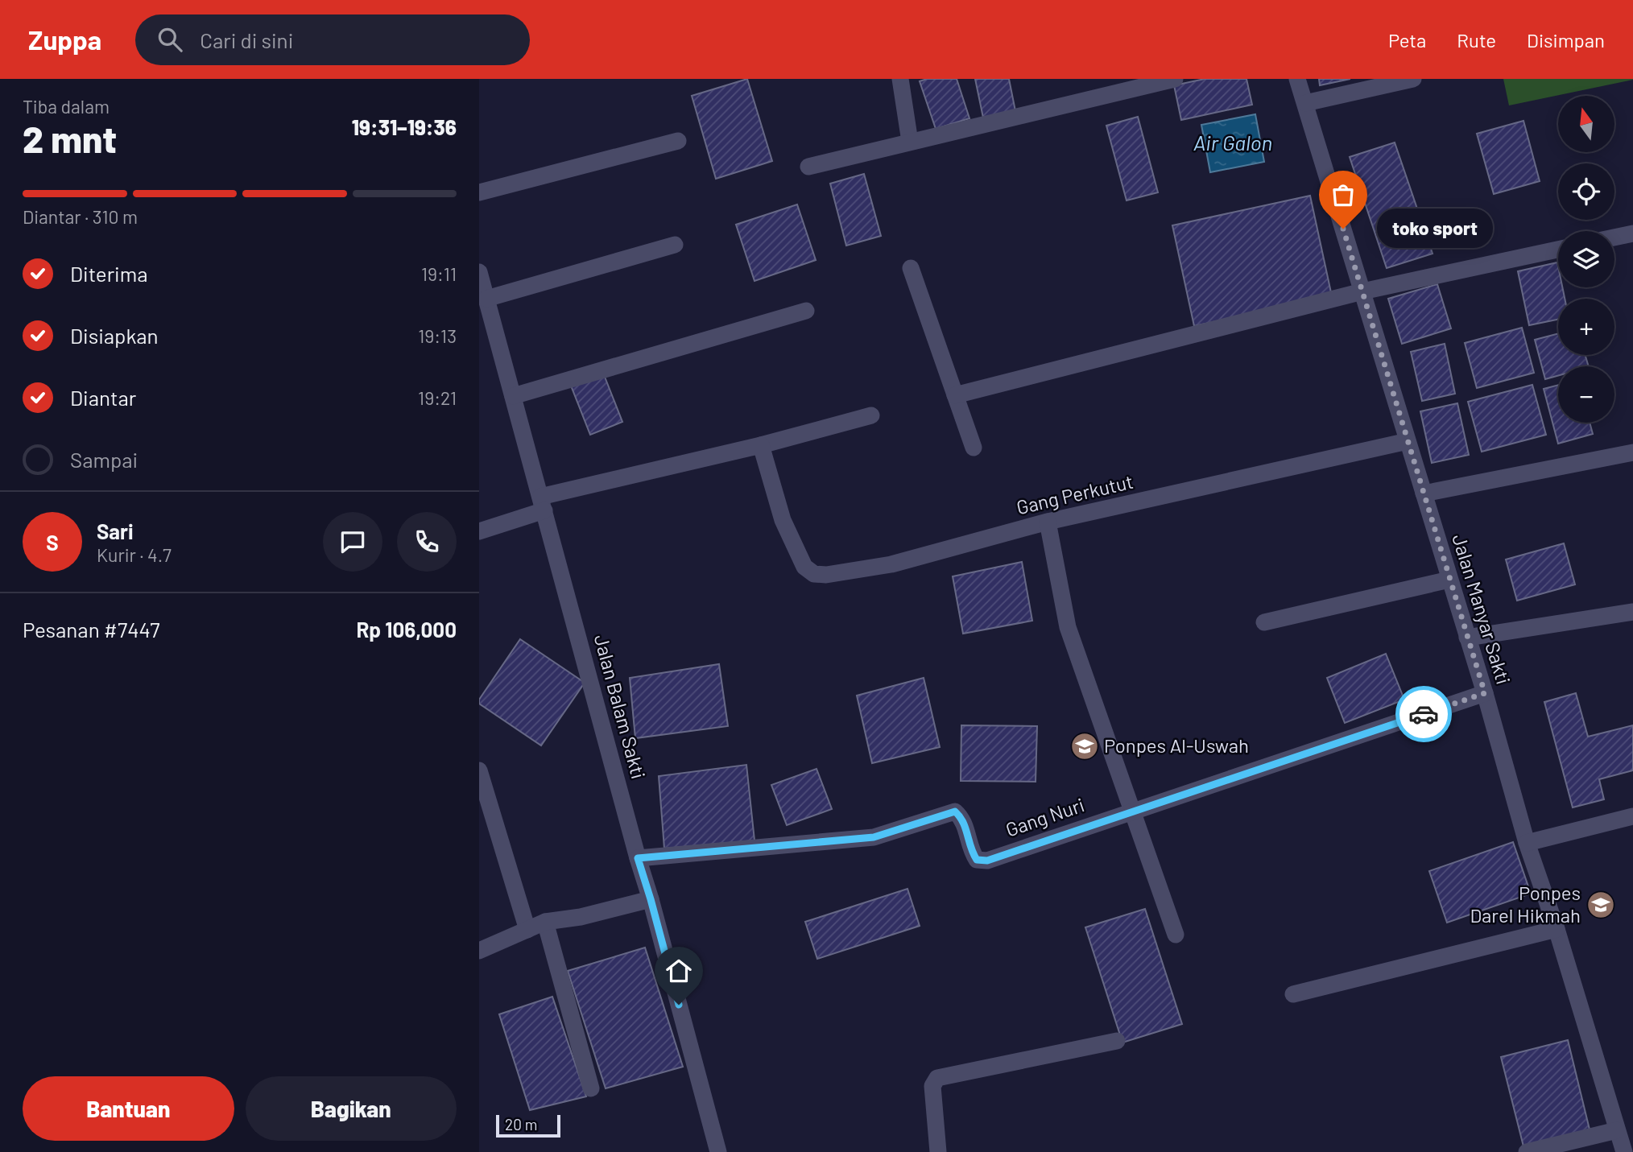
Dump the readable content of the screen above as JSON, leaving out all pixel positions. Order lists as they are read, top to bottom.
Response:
{
  "streets": {
    "street": [
      "Gang Perkutut",
      "Jalan Manyar Sakti",
      "Jalan Balam Sakti",
      "Gang Nuri"
    ]
  },
  "crossings": [
    ["Gang Perkutut", "Jalan Manyar Sakti"],
    ["Jalan Manyar Sakti", "Gang Nuri"],
    ["Jalan Balam Sakti", "Gang Nuri"]
  ],
  "water": ["Air Galon"],
  "places": {
    "other": ["toko sport"],
    "school or university": ["Ponpes Al-Uswah", "Ponpes Darel Hikmah"]
  },
  "scale_bar": "20 m",
  "north": "top",
  "page": {
    "header": "Zuppa",
    "search": "Cari di sini",
    "nav": ["Peta", "Rute", "Disimpan"],
    "heading": ["2 mnt", "Tiba dalam", "19:31–19:36"],
    "panel": [
      "Sari",
      "Kurir · 4.7",
      "Pesanan #7447",
      "Rp 106,000"
    ],
    "map_buttons": ["+", "−"],
    "bar": "Diantar · 310 m",
    "bubble": "toko sport",
    "list": [
      ["Diterima", "19:11"],
      ["Disiapkan", "19:13"],
      ["Diantar", "19:21"],
      "Sampai"
    ],
    "round": "S",
    "buttons": ["Bantuan", "Bagikan"],
    "scale": "20 m"
  }
}
